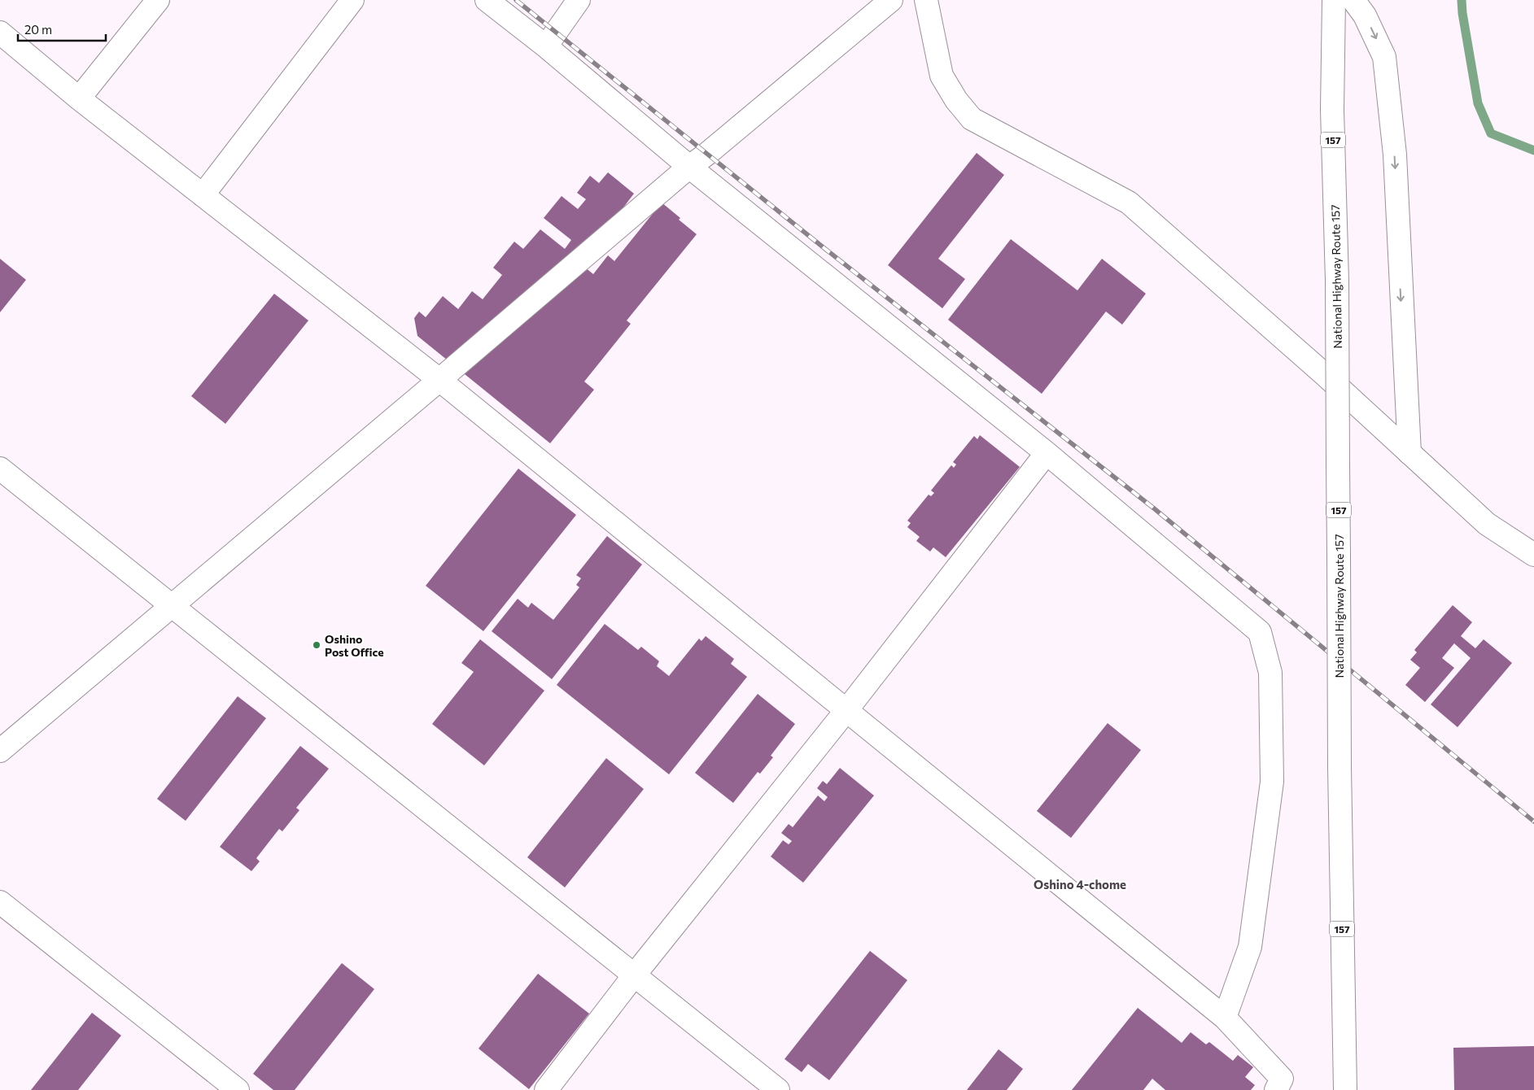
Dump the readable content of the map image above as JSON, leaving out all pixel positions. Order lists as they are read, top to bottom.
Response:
{
  "streets": {
    "main road": ["157", "National Highway Route 157"]
  },
  "districts": ["Oshino 4-chome"],
  "places": ["Oshino Post Office"],
  "scale_bar": "20 m"
}
